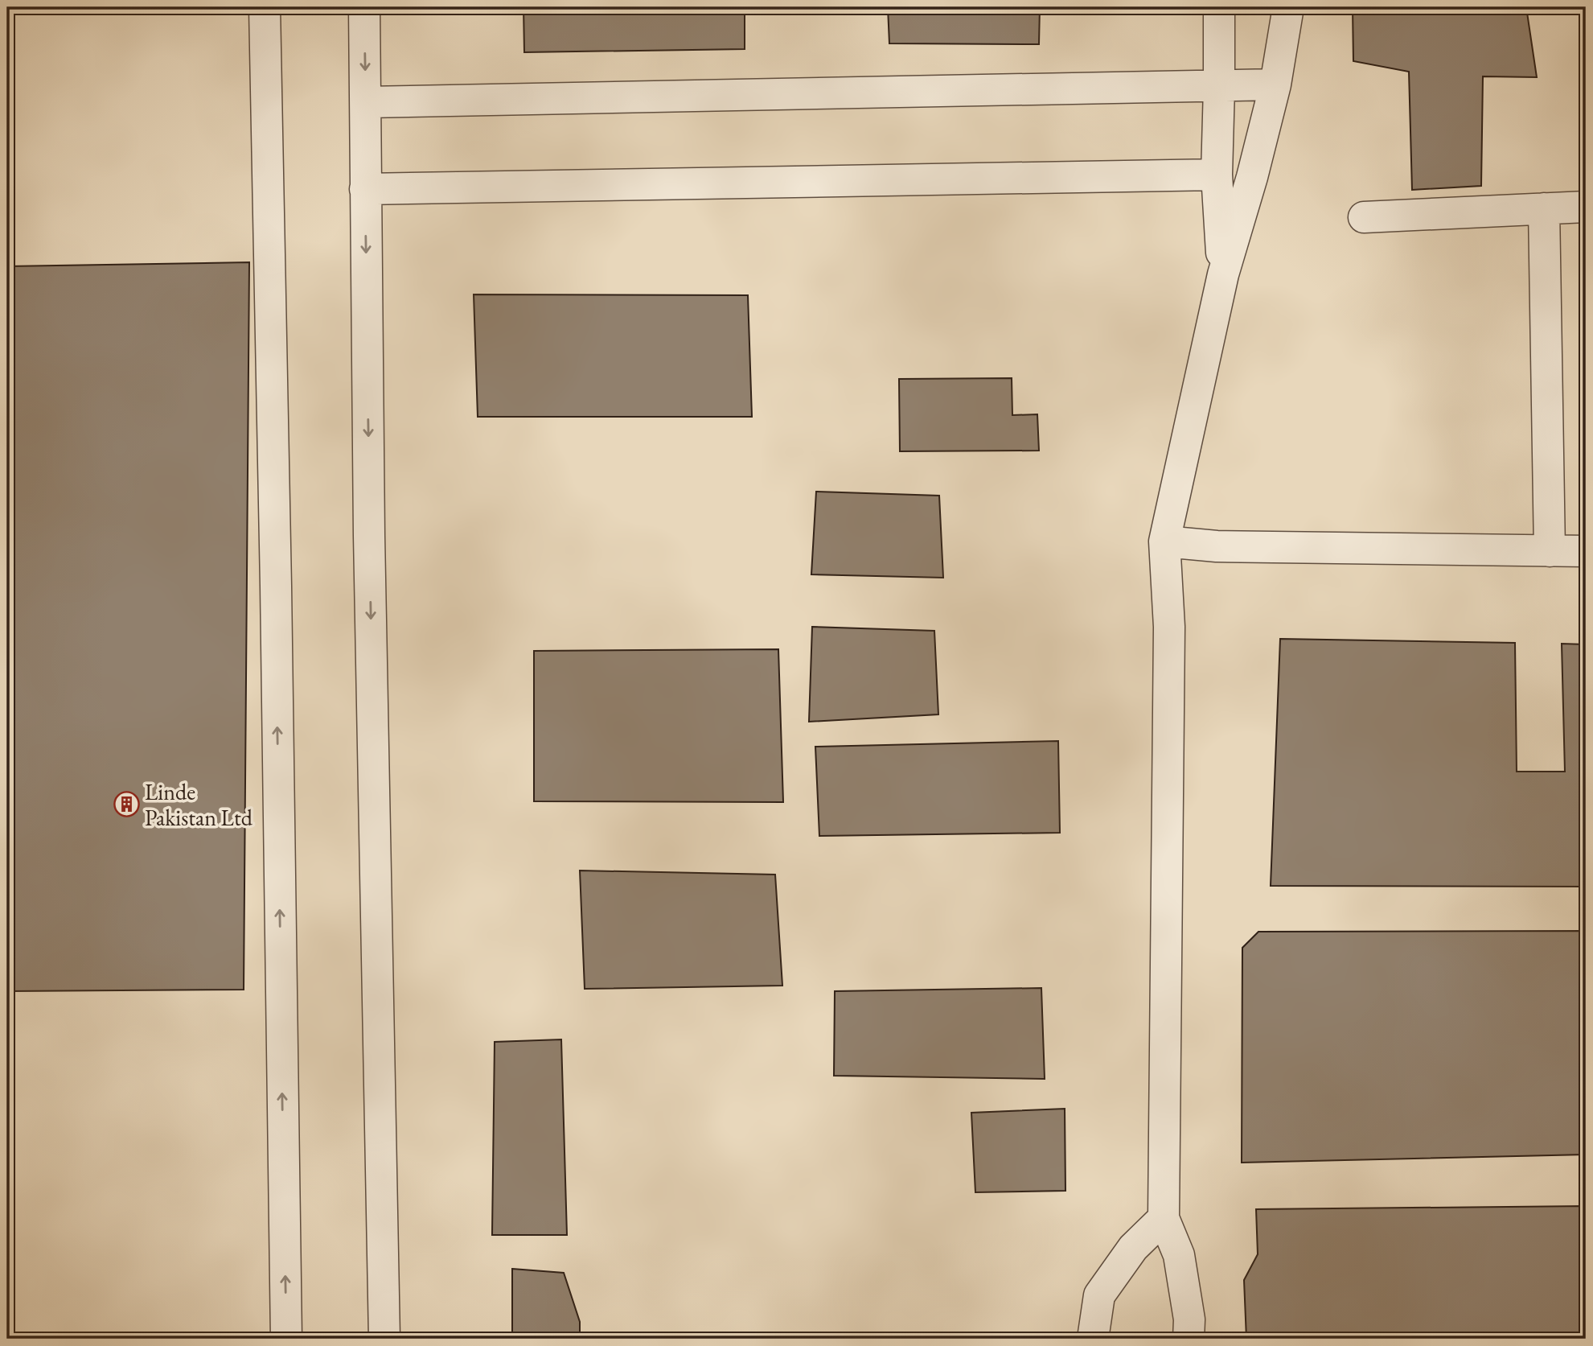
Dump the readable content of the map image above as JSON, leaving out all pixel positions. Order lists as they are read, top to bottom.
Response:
{
  "places": {
    "building": ["Linde Pakistan Ltd"]
  }
}
